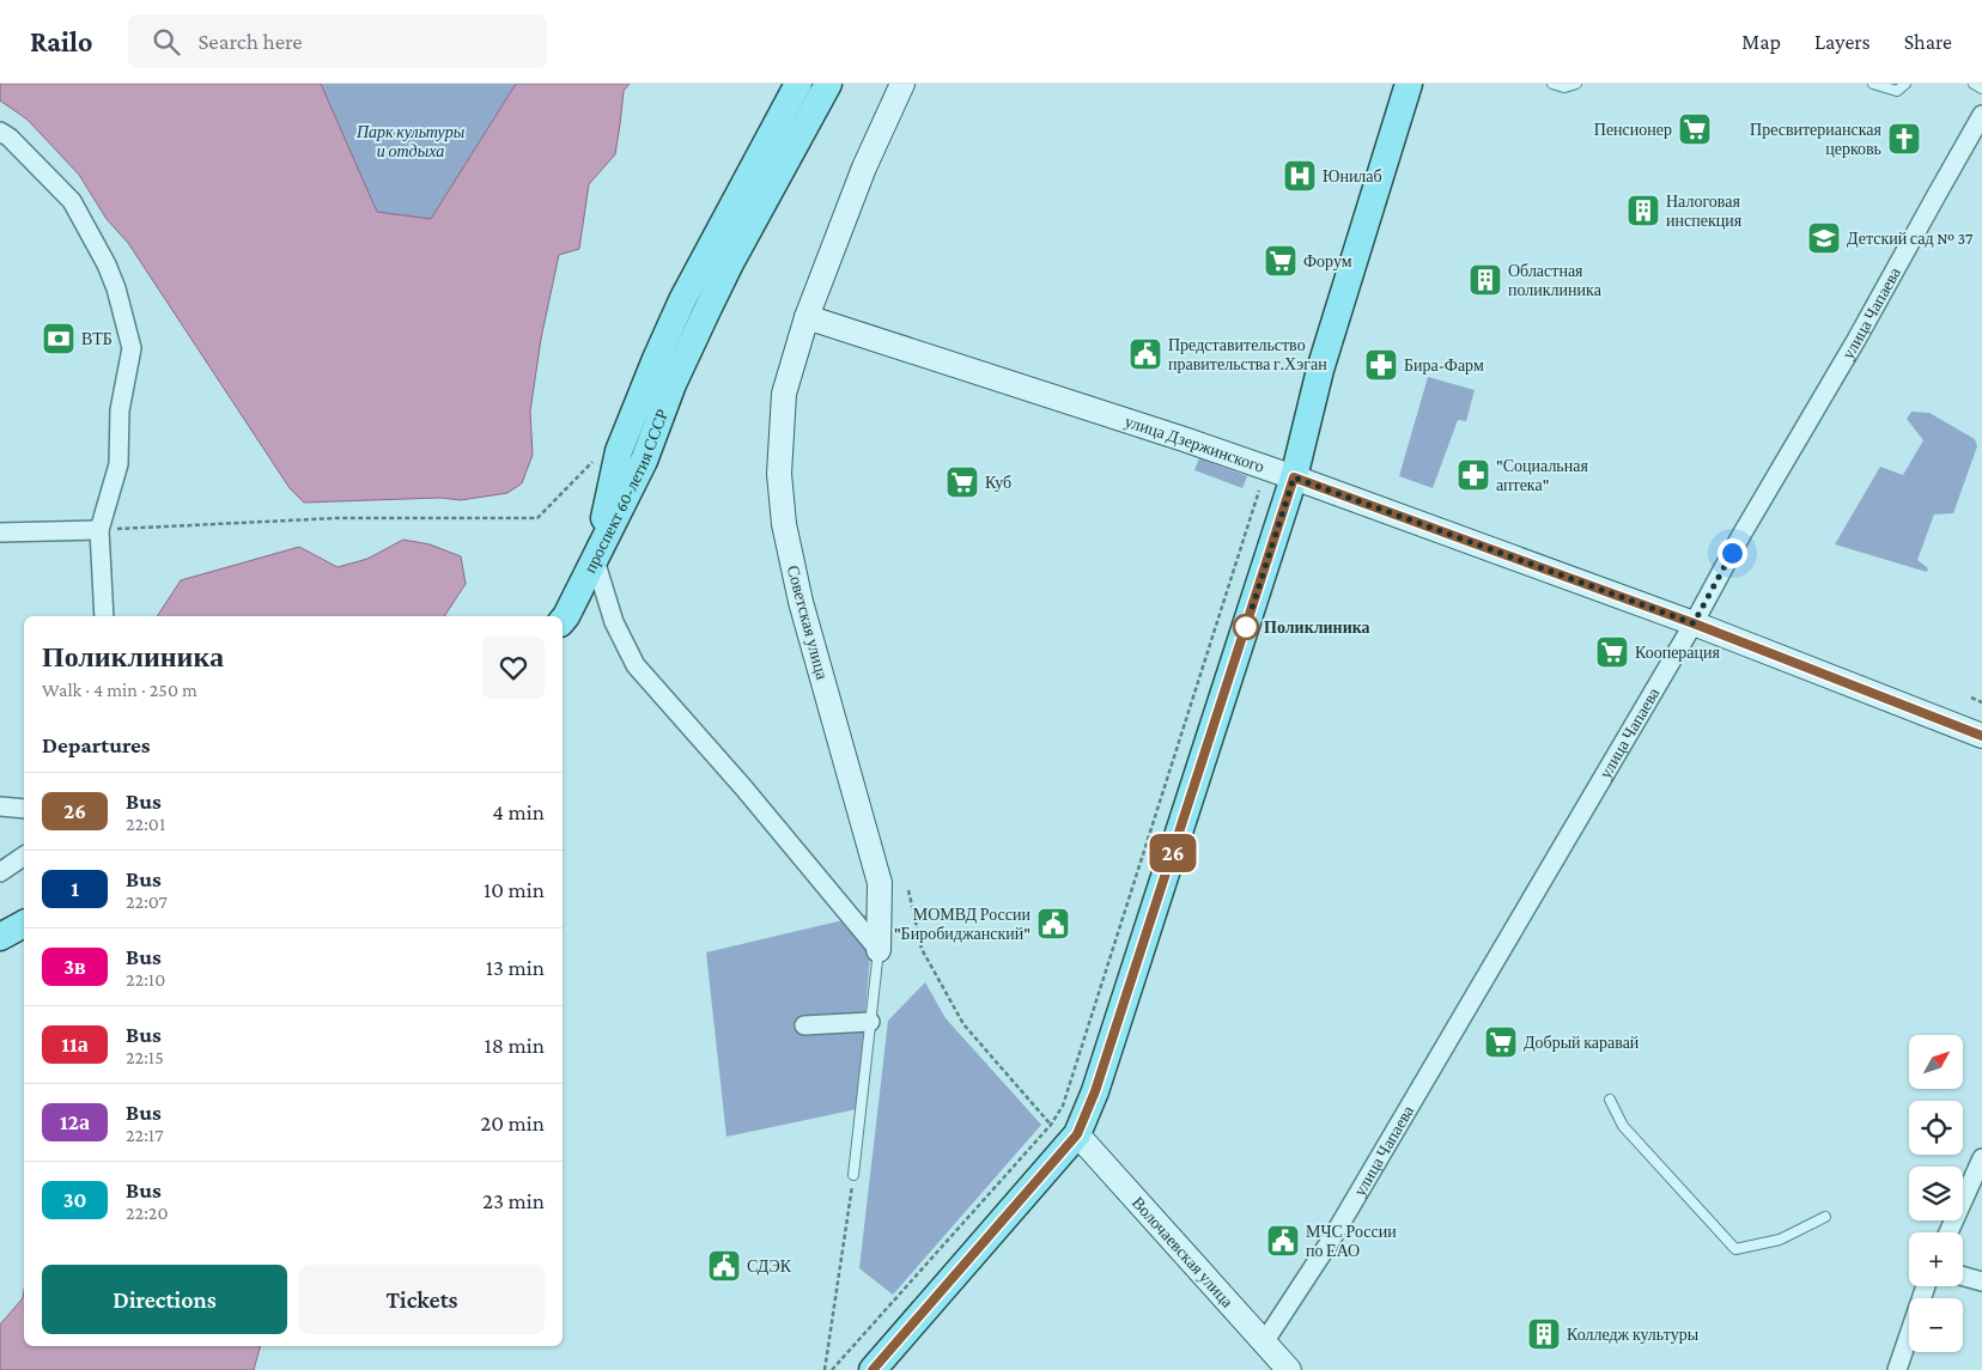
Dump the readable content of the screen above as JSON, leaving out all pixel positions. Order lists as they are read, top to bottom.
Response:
{
  "streets": {
    "main road": [
      "улица Дзержинского",
      "проспект 60-летия СССР",
      "Советская улица",
      "Волочаевская улица"
    ],
    "street": ["улица Чапаева"]
  },
  "crossings": [
    ["улица Чапаева", "улица Дзержинского"],
    ["улица Чапаева", "Волочаевская улица"],
    ["улица Дзержинского", "Советская улица"]
  ],
  "parks": ["Парк культуры и отдыха"],
  "places": {
    "supermarket": [
      "Пенсионер",
      "Форум",
      "Куб",
      "Кооперация",
      "Добрый каравай"
    ],
    "church": ["Пресвитерианская церковь"],
    "hospital": ["Юнилаб"],
    "building": ["Налоговая инспекция", "Областная поликлиника", "Колледж культуры"],
    "school or university": ["Детский сад № 37"],
    "bank": ["ВТБ"],
    "public building": [
      "Представительство правительства г.Хэган",
      "МОМВД России \"Биробиджанский\"",
      "МЧС России по ЕАО",
      "СДЭК"
    ],
    "pharmacy": ["Бира-Фарм", "\"Социальная аптека\""],
    "other": ["Поликлиника"]
  },
  "lines": ["bus line 26"],
  "north": "top right",
  "page": {
    "header": "Railo",
    "search": "Search here",
    "nav": ["Map", "Layers", "Share"],
    "on_map": "26",
    "heading": [
      ["Поликлиника", "Walk · 4 min · 250 m"],
      "Departures"
    ],
    "list": [
      {
        "mark": "26",
        "name": "Bus",
        "note": "22:01",
        "value": "4 min"
      },
      {
        "mark": "1",
        "name": "Bus",
        "note": "22:07",
        "value": "10 min"
      },
      {
        "mark": "3в",
        "name": "Bus",
        "note": "22:10",
        "value": "13 min"
      },
      {
        "mark": "11а",
        "name": "Bus",
        "note": "22:15",
        "value": "18 min"
      },
      {
        "mark": "12а",
        "name": "Bus",
        "note": "22:17",
        "value": "20 min"
      },
      {
        "mark": "30",
        "name": "Bus",
        "note": "22:20",
        "value": "23 min"
      }
    ],
    "map_buttons": ["+", "−"],
    "buttons": ["Directions", "Tickets"]
  }
}
